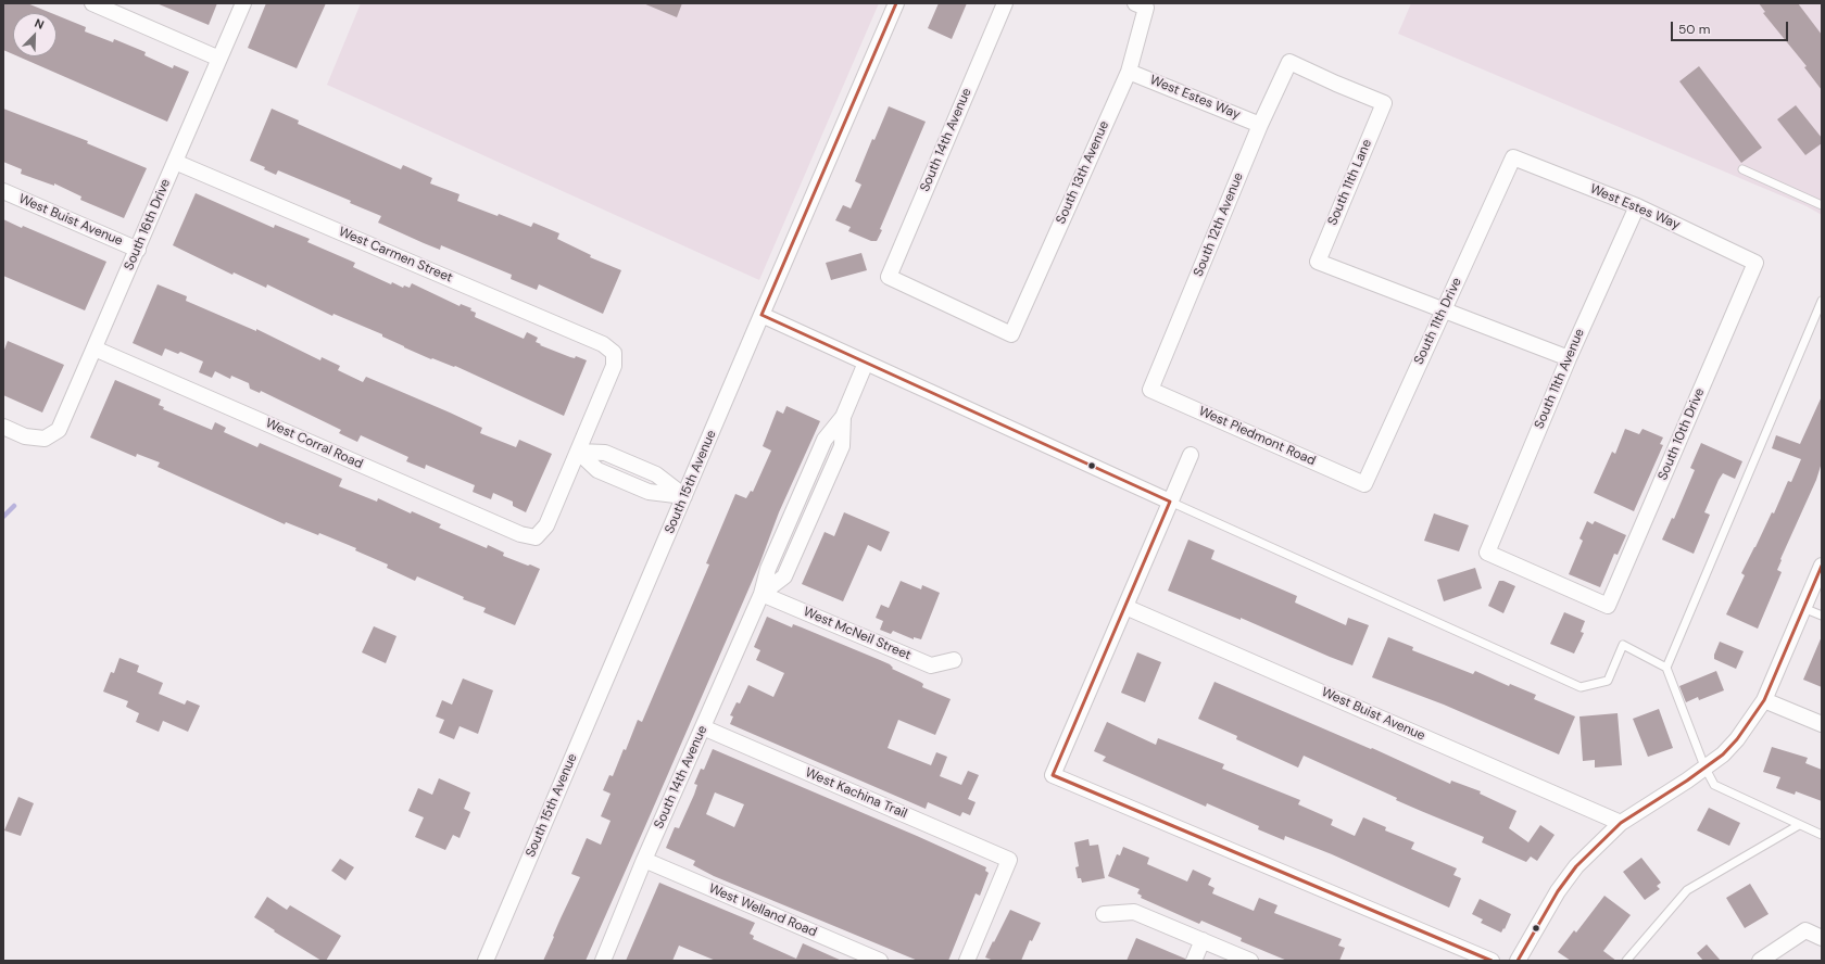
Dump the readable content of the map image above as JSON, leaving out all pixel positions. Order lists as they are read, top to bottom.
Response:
{
  "streets": {
    "street": [
      "West Estes Way",
      "South 14th Avenue",
      "South 13th Avenue",
      "South 11th Lane",
      "West Buist Avenue",
      "South 16th Drive",
      "South 12th Avenue",
      "West Carmen Street",
      "South 11th Drive",
      "South 11th Avenue",
      "South 10th Drive",
      "West Piedmont Road",
      "West Corral Road",
      "South 15th Avenue",
      "West McNeil Street",
      "West Kachina Trail",
      "West Welland Road"
    ]
  },
  "crossings": [
    ["West Estes Way", "South 13th Avenue"],
    ["West Estes Way", "South 12th Avenue"],
    ["West Estes Way", "South 11th Drive"],
    ["West Estes Way", "South 11th Avenue"],
    ["West Estes Way", "South 10th Drive"],
    ["South 14th Avenue", "South 13th Avenue"],
    ["South 14th Avenue", "West McNeil Street"],
    ["South 14th Avenue", "West Kachina Trail"],
    ["South 14th Avenue", "West Welland Road"],
    ["South 11th Lane", "South 12th Avenue"],
    ["South 11th Lane", "South 11th Drive"],
    ["West Buist Avenue", "South 16th Drive"],
    ["South 16th Drive", "West Carmen Street"],
    ["South 16th Drive", "West Corral Road"],
    ["South 12th Avenue", "West Piedmont Road"],
    ["West Carmen Street", "West Corral Road"],
    ["South 11th Drive", "West Piedmont Road"],
    ["South 11th Avenue", "South 10th Drive"]
  ],
  "scale_bar": "50 m",
  "north": "top right"
}
